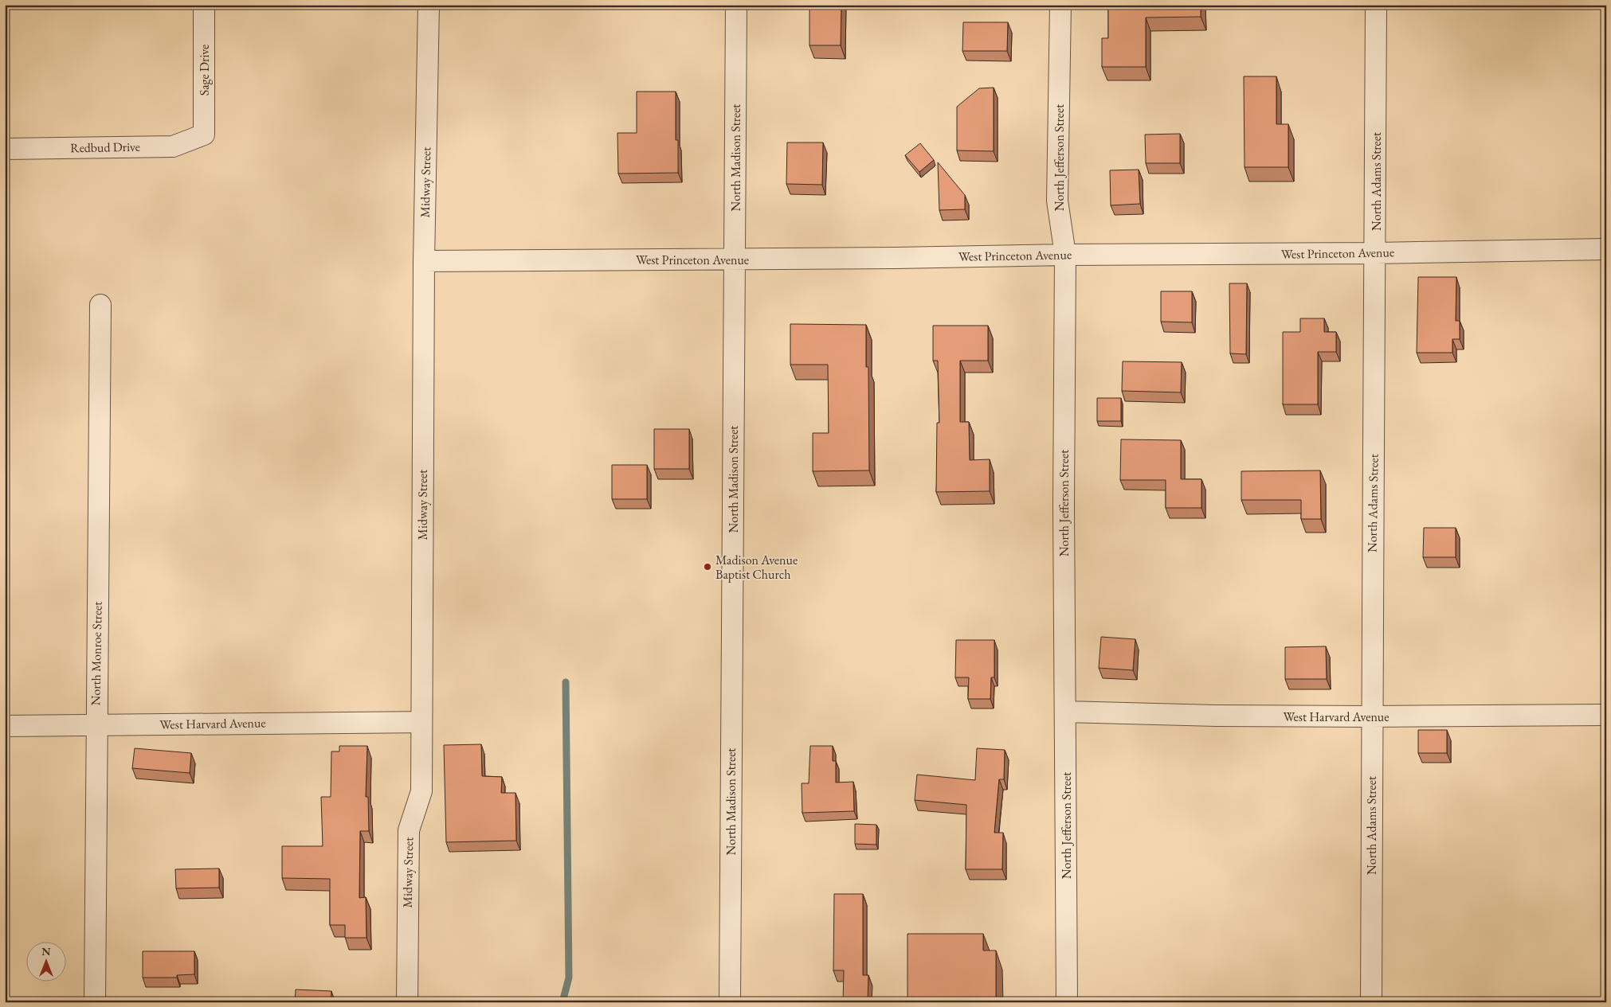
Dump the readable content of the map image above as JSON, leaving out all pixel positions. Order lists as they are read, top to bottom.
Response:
{
  "streets": {
    "street": [
      "Sage Drive",
      "Redbud Drive",
      "North Madison Street",
      "North Jefferson Street",
      "North Adams Street",
      "Midway Street",
      "West Princeton Avenue",
      "North Monroe Street",
      "West Harvard Avenue"
    ]
  },
  "crossings": [
    ["Sage Drive", "Redbud Drive"],
    ["North Madison Street", "West Princeton Avenue"],
    ["North Jefferson Street", "West Princeton Avenue"],
    ["North Jefferson Street", "West Harvard Avenue"],
    ["North Adams Street", "West Princeton Avenue"],
    ["North Adams Street", "West Harvard Avenue"],
    ["Midway Street", "West Princeton Avenue"],
    ["Midway Street", "West Harvard Avenue"],
    ["North Monroe Street", "West Harvard Avenue"]
  ],
  "places": ["Madison Avenue Baptist Church"],
  "north": "top"
}
